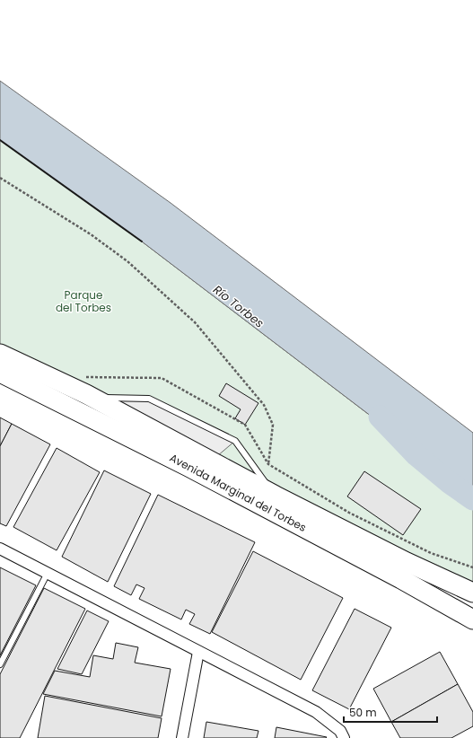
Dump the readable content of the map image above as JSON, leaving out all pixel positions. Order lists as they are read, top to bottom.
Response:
{
  "streets": {
    "highway": ["Avenida Marginal del Torbes"]
  },
  "water": ["Río Torbes"],
  "parks": ["Parque del Torbes"],
  "scale_bar": "50 m"
}
